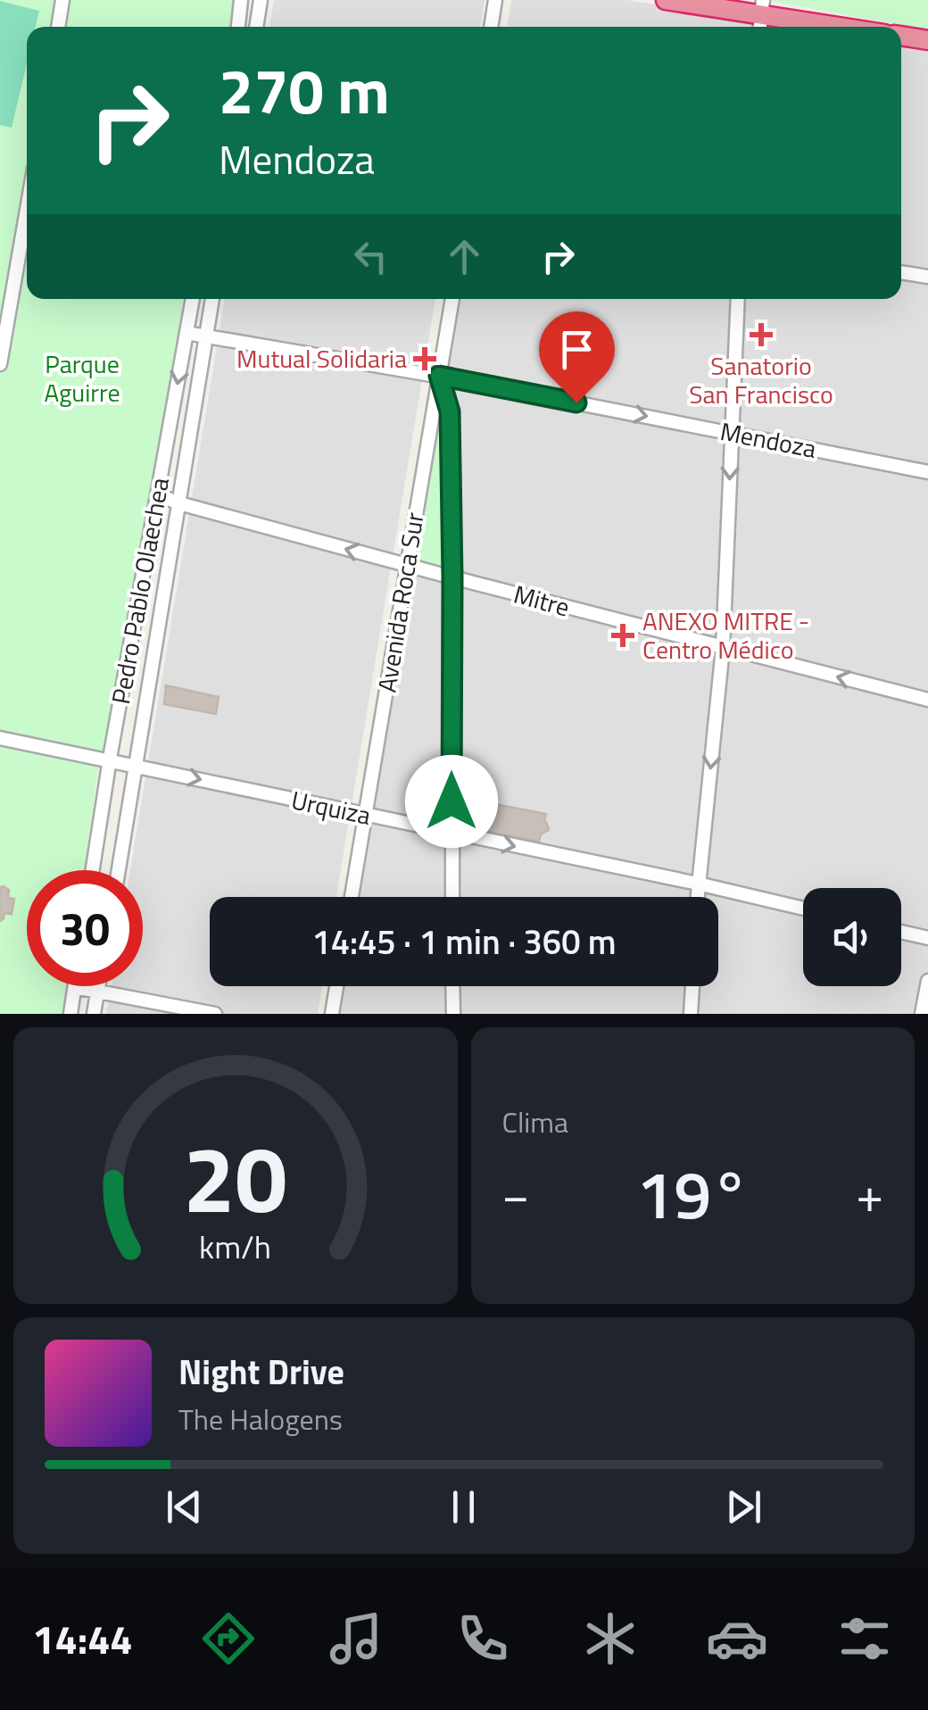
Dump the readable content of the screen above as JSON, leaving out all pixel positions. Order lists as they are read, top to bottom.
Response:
{
  "streets": {
    "street": [
      "Mendoza",
      "Pedro Pablo Olaechea",
      "Mitre",
      "Avenida Roca Sur",
      "Urquiza"
    ]
  },
  "crossings": [
    ["Mendoza", "Pedro Pablo Olaechea"],
    ["Mendoza", "Avenida Roca Sur"],
    ["Pedro Pablo Olaechea", "Mitre"],
    ["Pedro Pablo Olaechea", "Urquiza"],
    ["Mitre", "Avenida Roca Sur"],
    ["Avenida Roca Sur", "Urquiza"]
  ],
  "one_way": ["Mendoza", "Mitre", "Urquiza"],
  "parks": ["Parque Aguirre"],
  "places": {
    "health": ["Sanatorio San Francisco", "Mutual Solidaria", "ANEXO MITRE - Centro Médico"]
  },
  "page": {
    "turn": ["270 m", "Mendoza"],
    "limit": "30",
    "trip": "14:45 · 1 min · 360 m",
    "tile": "Clima",
    "heat": ["−", "19°", "+"],
    "song": ["Night Drive", "The Halogens"],
    "tabs": "14:44",
    "gauge": ["20", "km/h"]
  }
}
